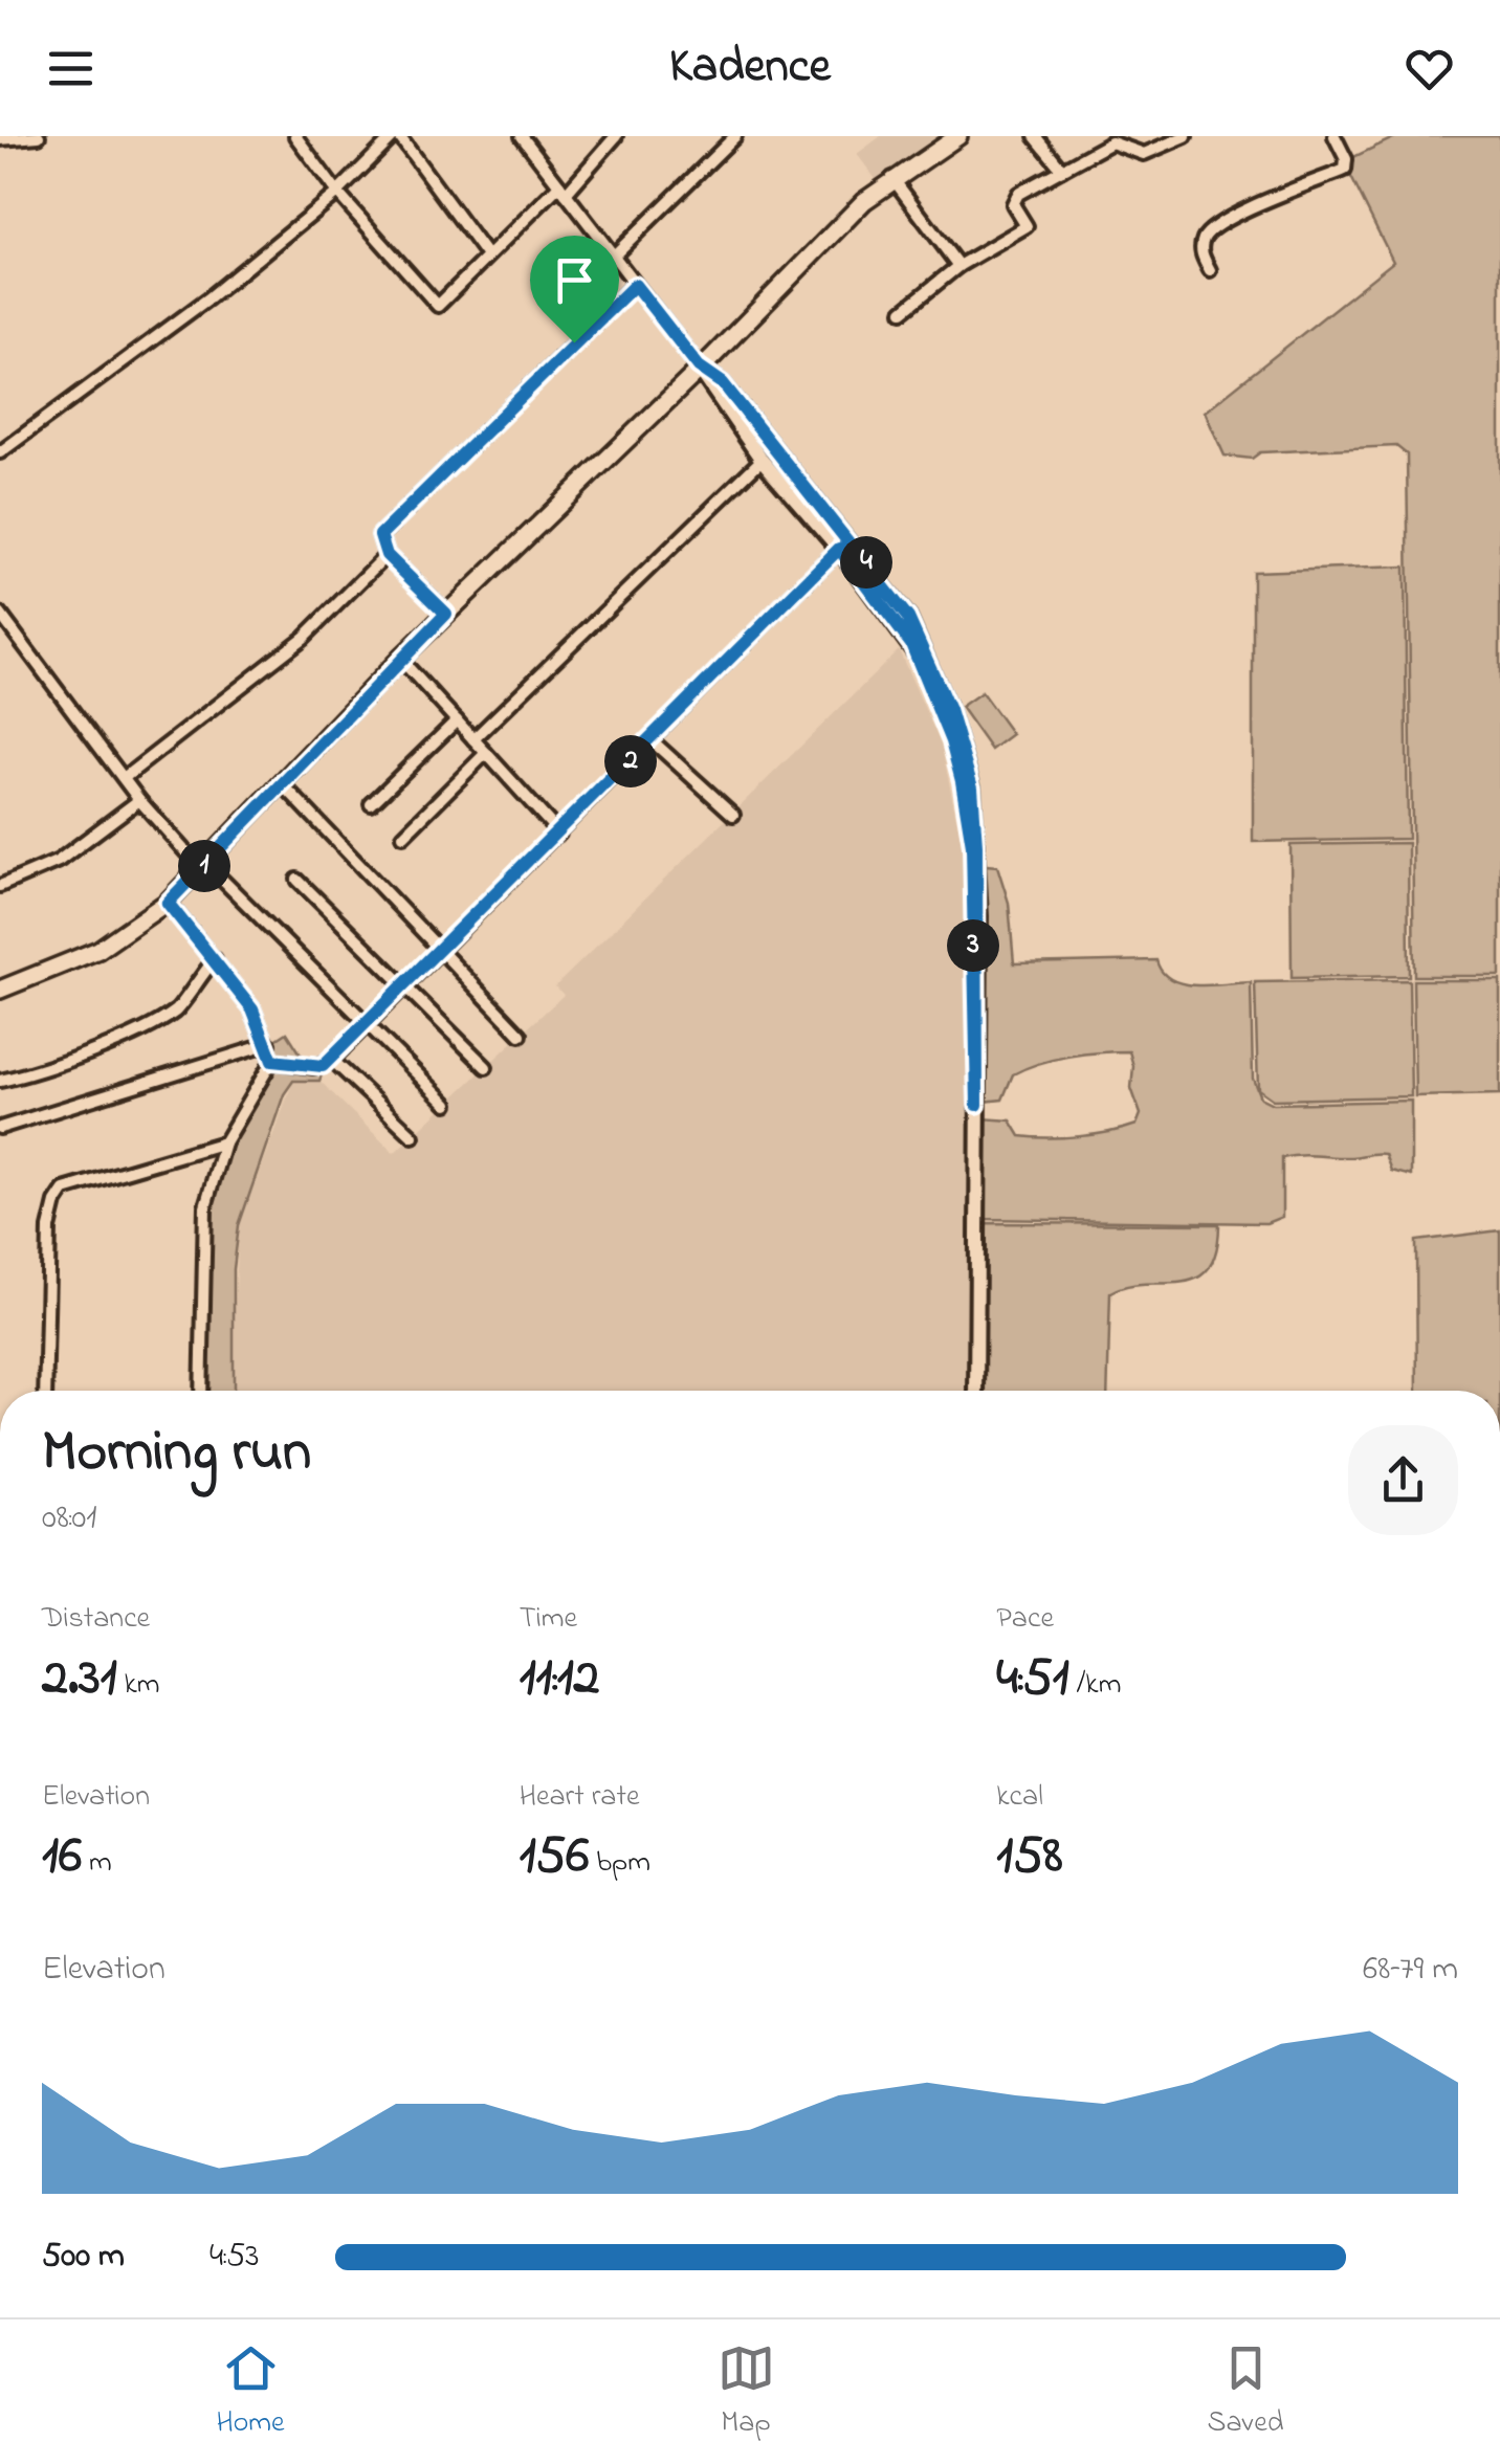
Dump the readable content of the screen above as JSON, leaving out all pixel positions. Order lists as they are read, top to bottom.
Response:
{
  "page": {
    "header": "Kadence",
    "pins": [
      "4",
      "2",
      "1",
      "3"
    ],
    "heading": ["Morning run", "08:01"],
    "stats": [
      ["Distance", "2.31 km"],
      ["Time", "11:12"],
      ["Pace", "4:51 /km"],
      ["Elevation", "16 m"],
      ["Heart rate", "156 bpm"],
      ["kcal", "158"]
    ],
    "chart": ["Elevation", "68–79 m"],
    "list": [
      {
        "name": "500 m",
        "note": "4:53"
      }
    ],
    "tabs": ["Home", "Map", "Saved"]
  }
}
